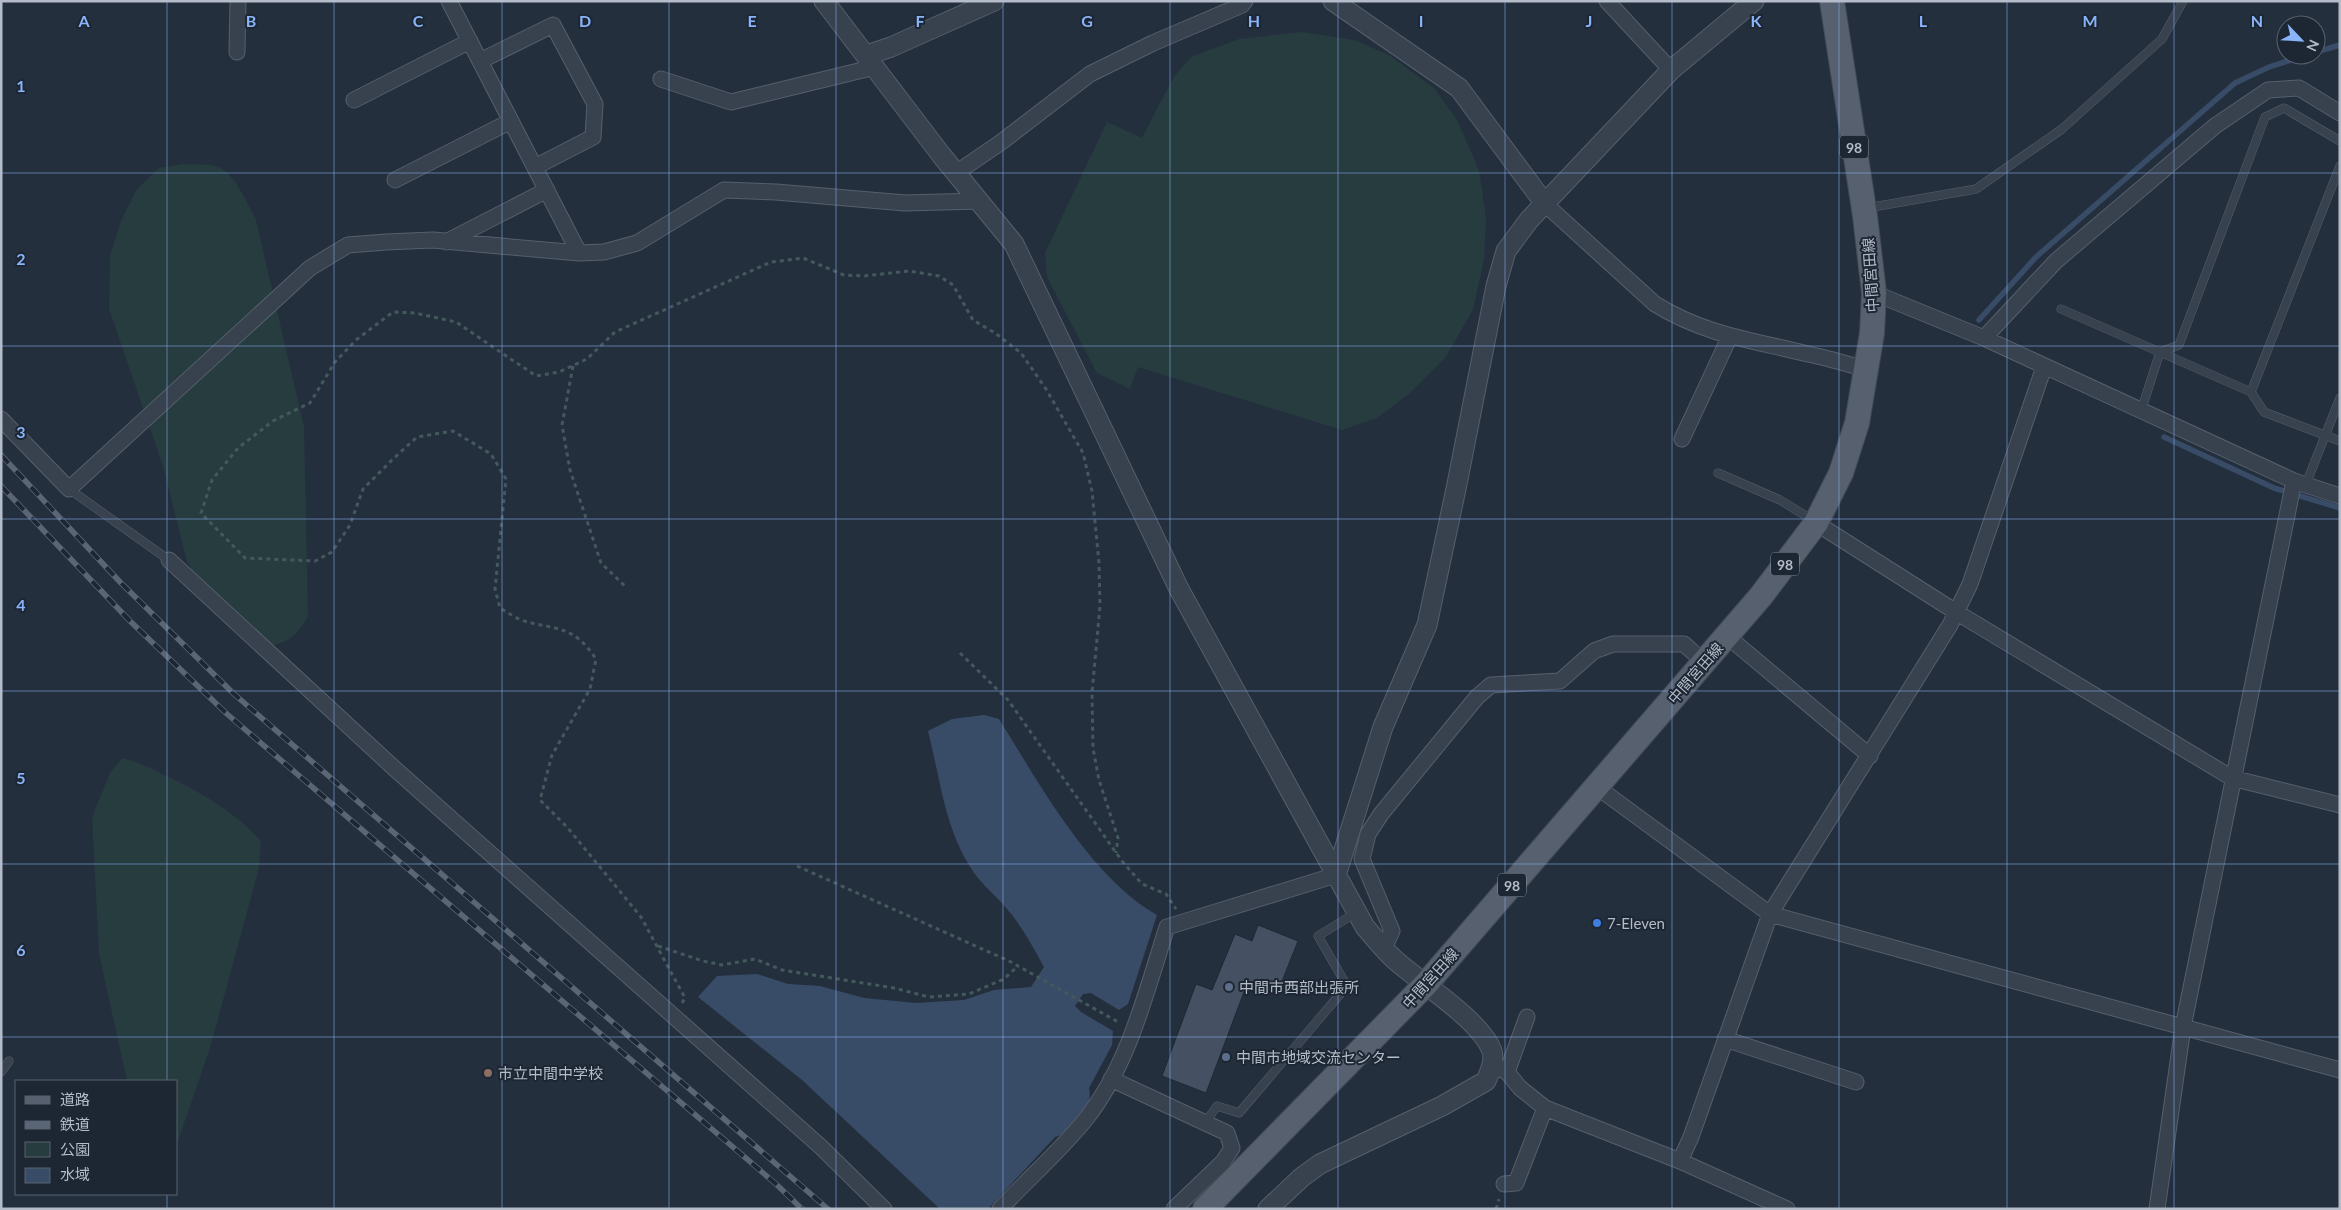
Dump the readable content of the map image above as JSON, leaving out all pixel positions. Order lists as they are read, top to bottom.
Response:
{
  "streets": {
    "main road": ["98", "中間宮田線"]
  },
  "places": [
    "7-Eleven",
    "中間市西部出張所",
    "中間市地域交流センター",
    "市立中間中学校"
  ],
  "legend": [
    "道路",
    "鉄道",
    "公園",
    "水域"
  ],
  "north": "bottom right",
  "grid": {
    "columns": [
      "A",
      "B",
      "C",
      "D",
      "E",
      "F",
      "G",
      "H",
      "I",
      "J",
      "K",
      "L",
      "M",
      "N"
    ],
    "rows": [
      "1",
      "2",
      "3",
      "4",
      "5",
      "6"
    ]
  }
}
